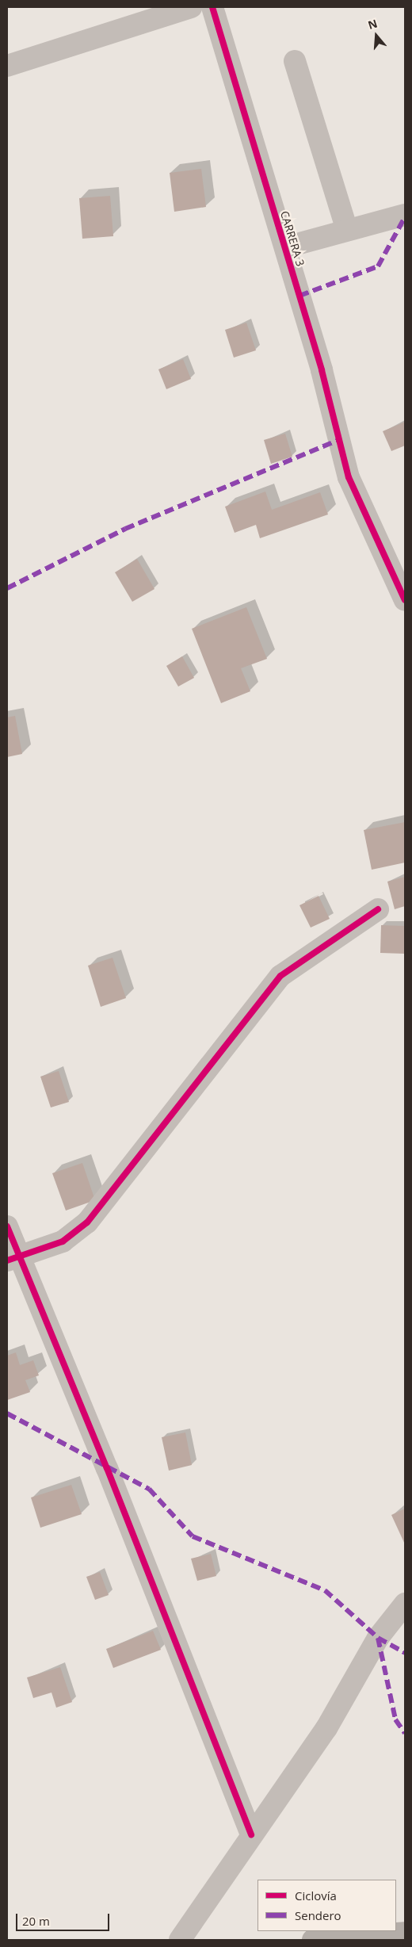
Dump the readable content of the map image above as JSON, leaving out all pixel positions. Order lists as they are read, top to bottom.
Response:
{
  "streets": {
    "street": ["CARRERA 3"]
  },
  "legend": ["Ciclovía", "Sendero"],
  "scale_bar": "20 m",
  "north": "top"
}
